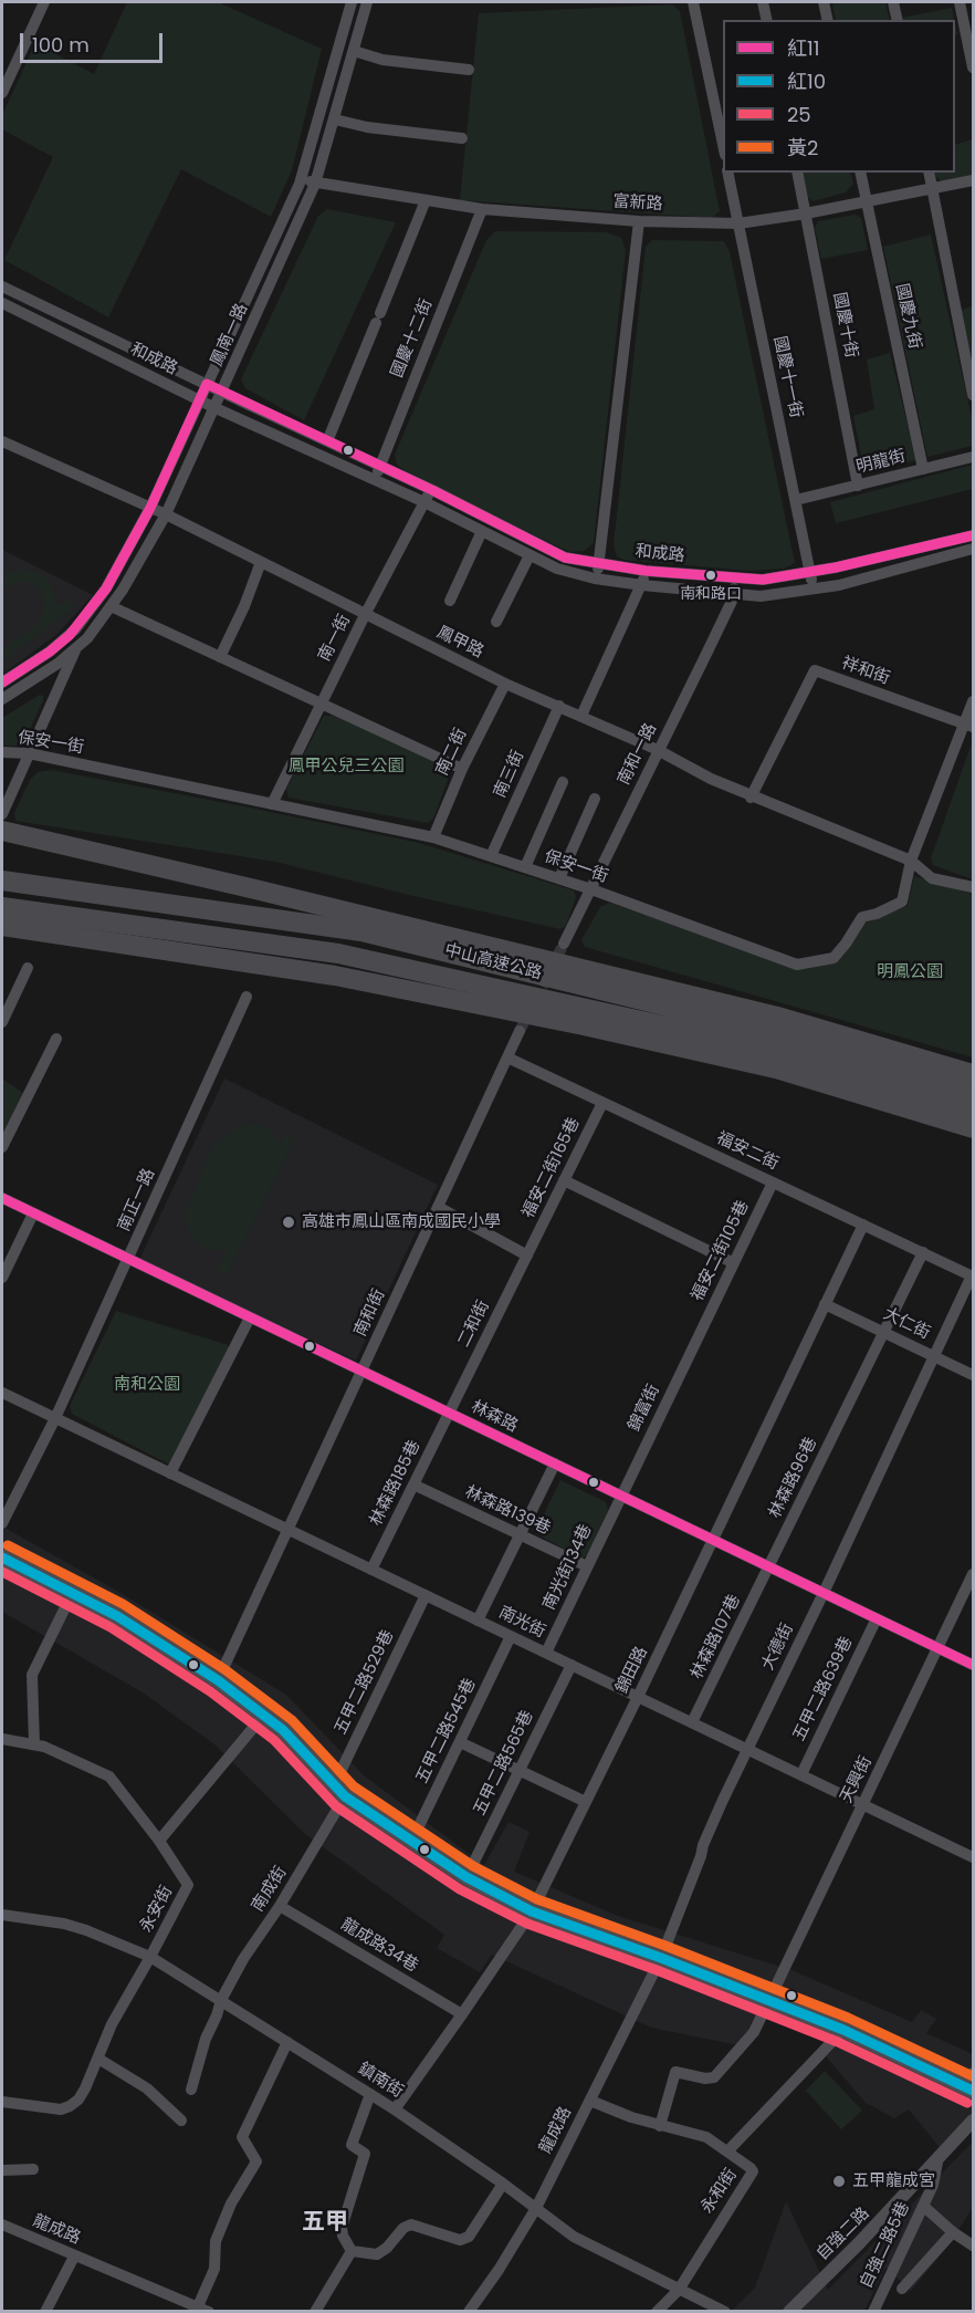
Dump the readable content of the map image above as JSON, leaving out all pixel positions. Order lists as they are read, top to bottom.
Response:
{
  "streets": {
    "highway": ["中山高速公路"],
    "street": [
      "富新路",
      "國慶九街",
      "國慶十街",
      "鳳南一路",
      "國慶十二街",
      "和成路",
      "國慶十一街",
      "明龍街",
      "南一街",
      "鳳甲路",
      "祥和街",
      "保安一街",
      "南二街",
      "南和一路",
      "南三街",
      "福安二街",
      "福安二街165巷",
      "南正一路",
      "福安二街105巷",
      "南和街",
      "二和街",
      "大仁街",
      "錦富街",
      "林森路",
      "林森路96巷",
      "林森路185巷",
      "林森路139巷",
      "南光街134巷",
      "南光街",
      "林森路107巷",
      "大德街",
      "錦田路",
      "五甲二路529巷",
      "五甲二路639巷",
      "五甲二路545巷",
      "五甲二路565巷",
      "天興街",
      "南成街",
      "永安街",
      "龍成路34巷",
      "鎮南街",
      "龍成路",
      "永和街",
      "自強二路",
      "自強二路5巷"
    ]
  },
  "crossings": [
    ["富新路", "國慶九街"],
    ["富新路", "國慶十街"],
    ["富新路", "鳳南一路"],
    ["富新路", "國慶十二街"],
    ["富新路", "國慶十一街"],
    ["國慶九街", "明龍街"],
    ["國慶十街", "明龍街"],
    ["鳳南一路", "和成路"],
    ["鳳南一路", "鳳甲路"],
    ["國慶十二街", "和成路"],
    ["和成路", "國慶十一街"],
    ["和成路", "南一街"],
    ["和成路", "南和一路"],
    ["國慶十一街", "明龍街"],
    ["南一街", "鳳甲路"],
    ["南一街", "保安一街"],
    ["鳳甲路", "祥和街"],
    ["鳳甲路", "保安一街"],
    ["鳳甲路", "南二街"],
    ["鳳甲路", "南和一路"],
    ["鳳甲路", "南三街"],
    ["祥和街", "保安一街"],
    ["保安一街", "南二街"],
    ["保安一街", "南和一路"],
    ["保安一街", "南三街"],
    ["福安二街", "福安二街165巷"],
    ["福安二街", "福安二街105巷"],
    ["福安二街", "南和街"],
    ["福安二街", "林森路96巷"],
    ["福安二街", "大德街"],
    ["福安二街", "錦田路"],
    ["福安二街165巷", "二和街"],
    ["南正一路", "林森路"],
    ["南正一路", "南光街"],
    ["福安二街105巷", "錦富街"],
    ["南和街", "林森路"],
    ["南和街", "南光街"],
    ["二和街", "林森路"],
    ["二和街", "林森路185巷"],
    ["大仁街", "林森路96巷"],
    ["大仁街", "大德街"],
    ["大仁街", "錦田路"],
    ["錦富街", "林森路"],
    ["錦富街", "南光街134巷"],
    ["林森路", "林森路96巷"],
    ["林森路", "林森路185巷"],
    ["林森路", "南光街134巷"],
    ["林森路", "林森路107巷"],
    ["林森路", "大德街"],
    ["林森路", "錦田路"],
    ["林森路", "五甲二路639巷"],
    ["林森路", "天興街"],
    ["林森路96巷", "林森路107巷"],
    ["林森路185巷", "林森路139巷"],
    ["林森路185巷", "南光街"],
    ["林森路139巷", "南光街134巷"],
    ["南光街134巷", "南光街"],
    ["南光街", "林森路107巷"],
    ["南光街", "大德街"],
    ["南光街", "錦田路"],
    ["南光街", "五甲二路529巷"],
    ["南光街", "五甲二路639巷"],
    ["南光街", "五甲二路545巷"],
    ["南光街", "五甲二路565巷"],
    ["南光街", "天興街"],
    ["大德街", "龍成路"],
    ["錦田路", "龍成路34巷"],
    ["錦田路", "鎮南街"],
    ["五甲二路529巷", "南成街"],
    ["天興街", "永和街"],
    ["南成街", "龍成路34巷"],
    ["南成街", "鎮南街"],
    ["永安街", "鎮南街"],
    ["鎮南街", "龍成路"],
    ["鎮南街", "永和街"],
    ["龍成路", "永和街"],
    ["自強二路", "自強二路5巷"]
  ],
  "districts": ["五甲"],
  "parks": ["鳳甲公兒三公園", "明鳳公園", "南和公園"],
  "places": ["南和路口", "高雄市鳳山區南成國民小學", "五甲龍成宮"],
  "lines": [
    "transit line 紅11",
    "transit line 黃2",
    "transit line 紅10",
    "transit line 25"
  ],
  "legend": [
    "紅11",
    "紅10",
    "25",
    "黃2"
  ],
  "scale_bar": "100 m"
}
